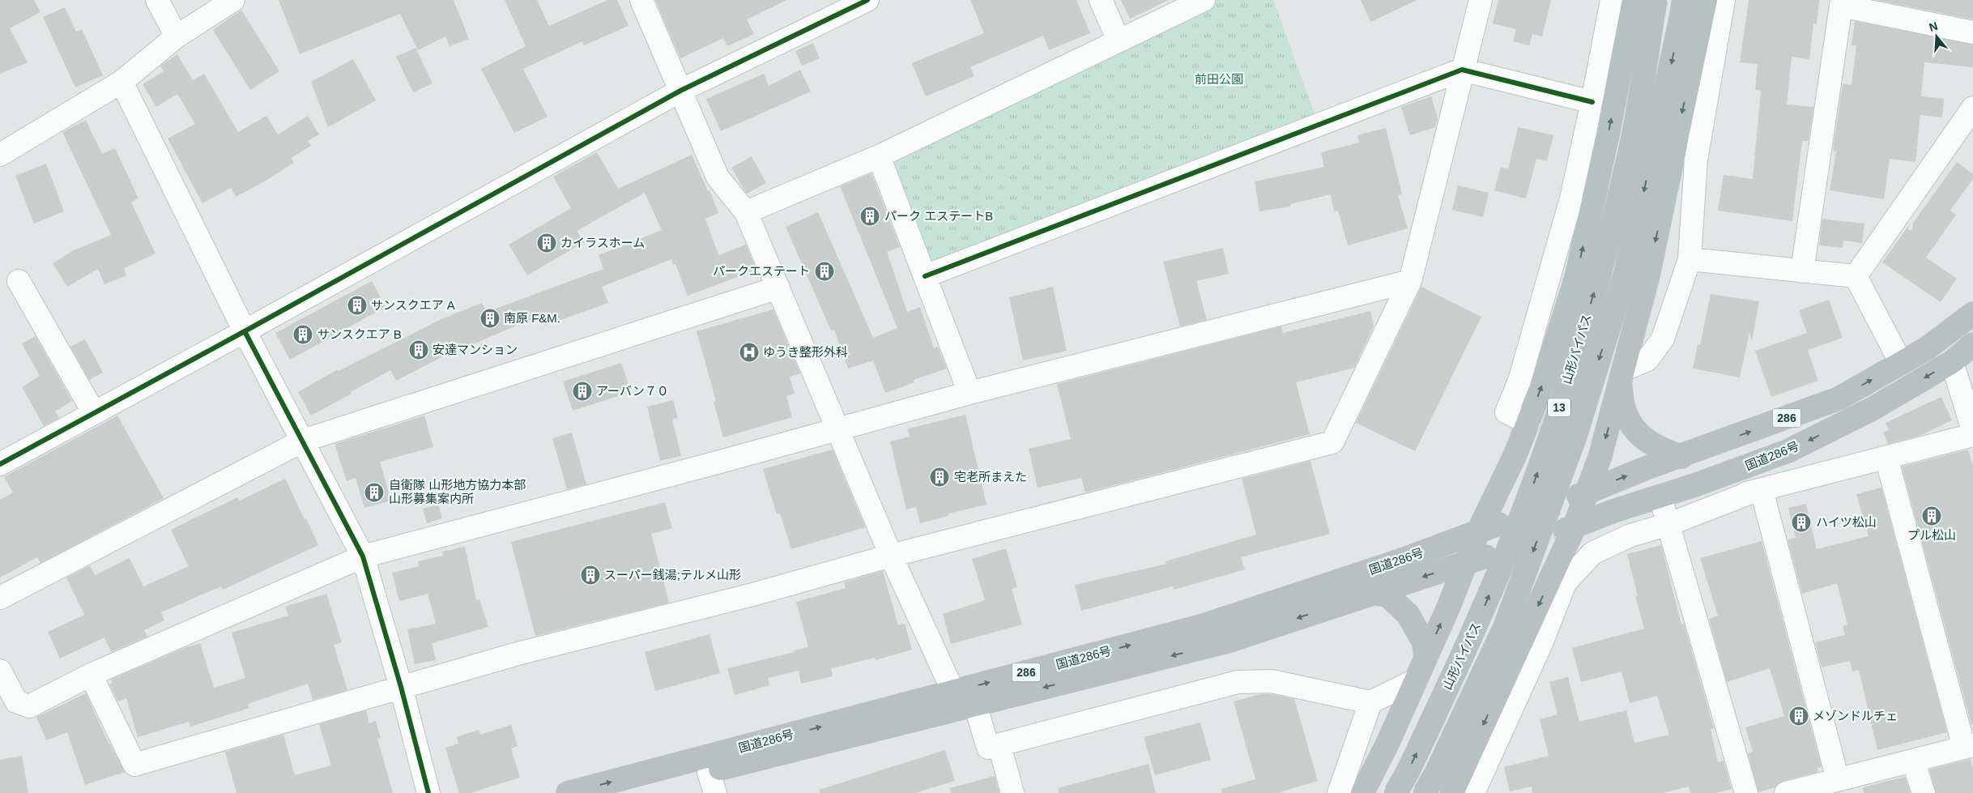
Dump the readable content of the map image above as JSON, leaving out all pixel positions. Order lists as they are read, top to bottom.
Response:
{
  "streets": {
    "highway": [
      "山形バイパス",
      "13",
      "286",
      "国道286号"
    ]
  },
  "parks": ["前田公園"],
  "places": {
    "building": [
      "パーク エステートB",
      "カイラスホーム",
      "パークエステート",
      "サンスクエア A",
      "南原 F&M.",
      "サンスクエア B",
      "安達マンション",
      "アーバン７０",
      "宅老所まえた",
      "自衛隊 山形地方協力本部 山形募集案内所",
      "プル松山",
      "ハイツ松山",
      "スーパー銭湯;テルメ山形",
      "メゾンドルチェ"
    ],
    "hospital": ["ゆうき整形外科"]
  },
  "north": "top"
}
